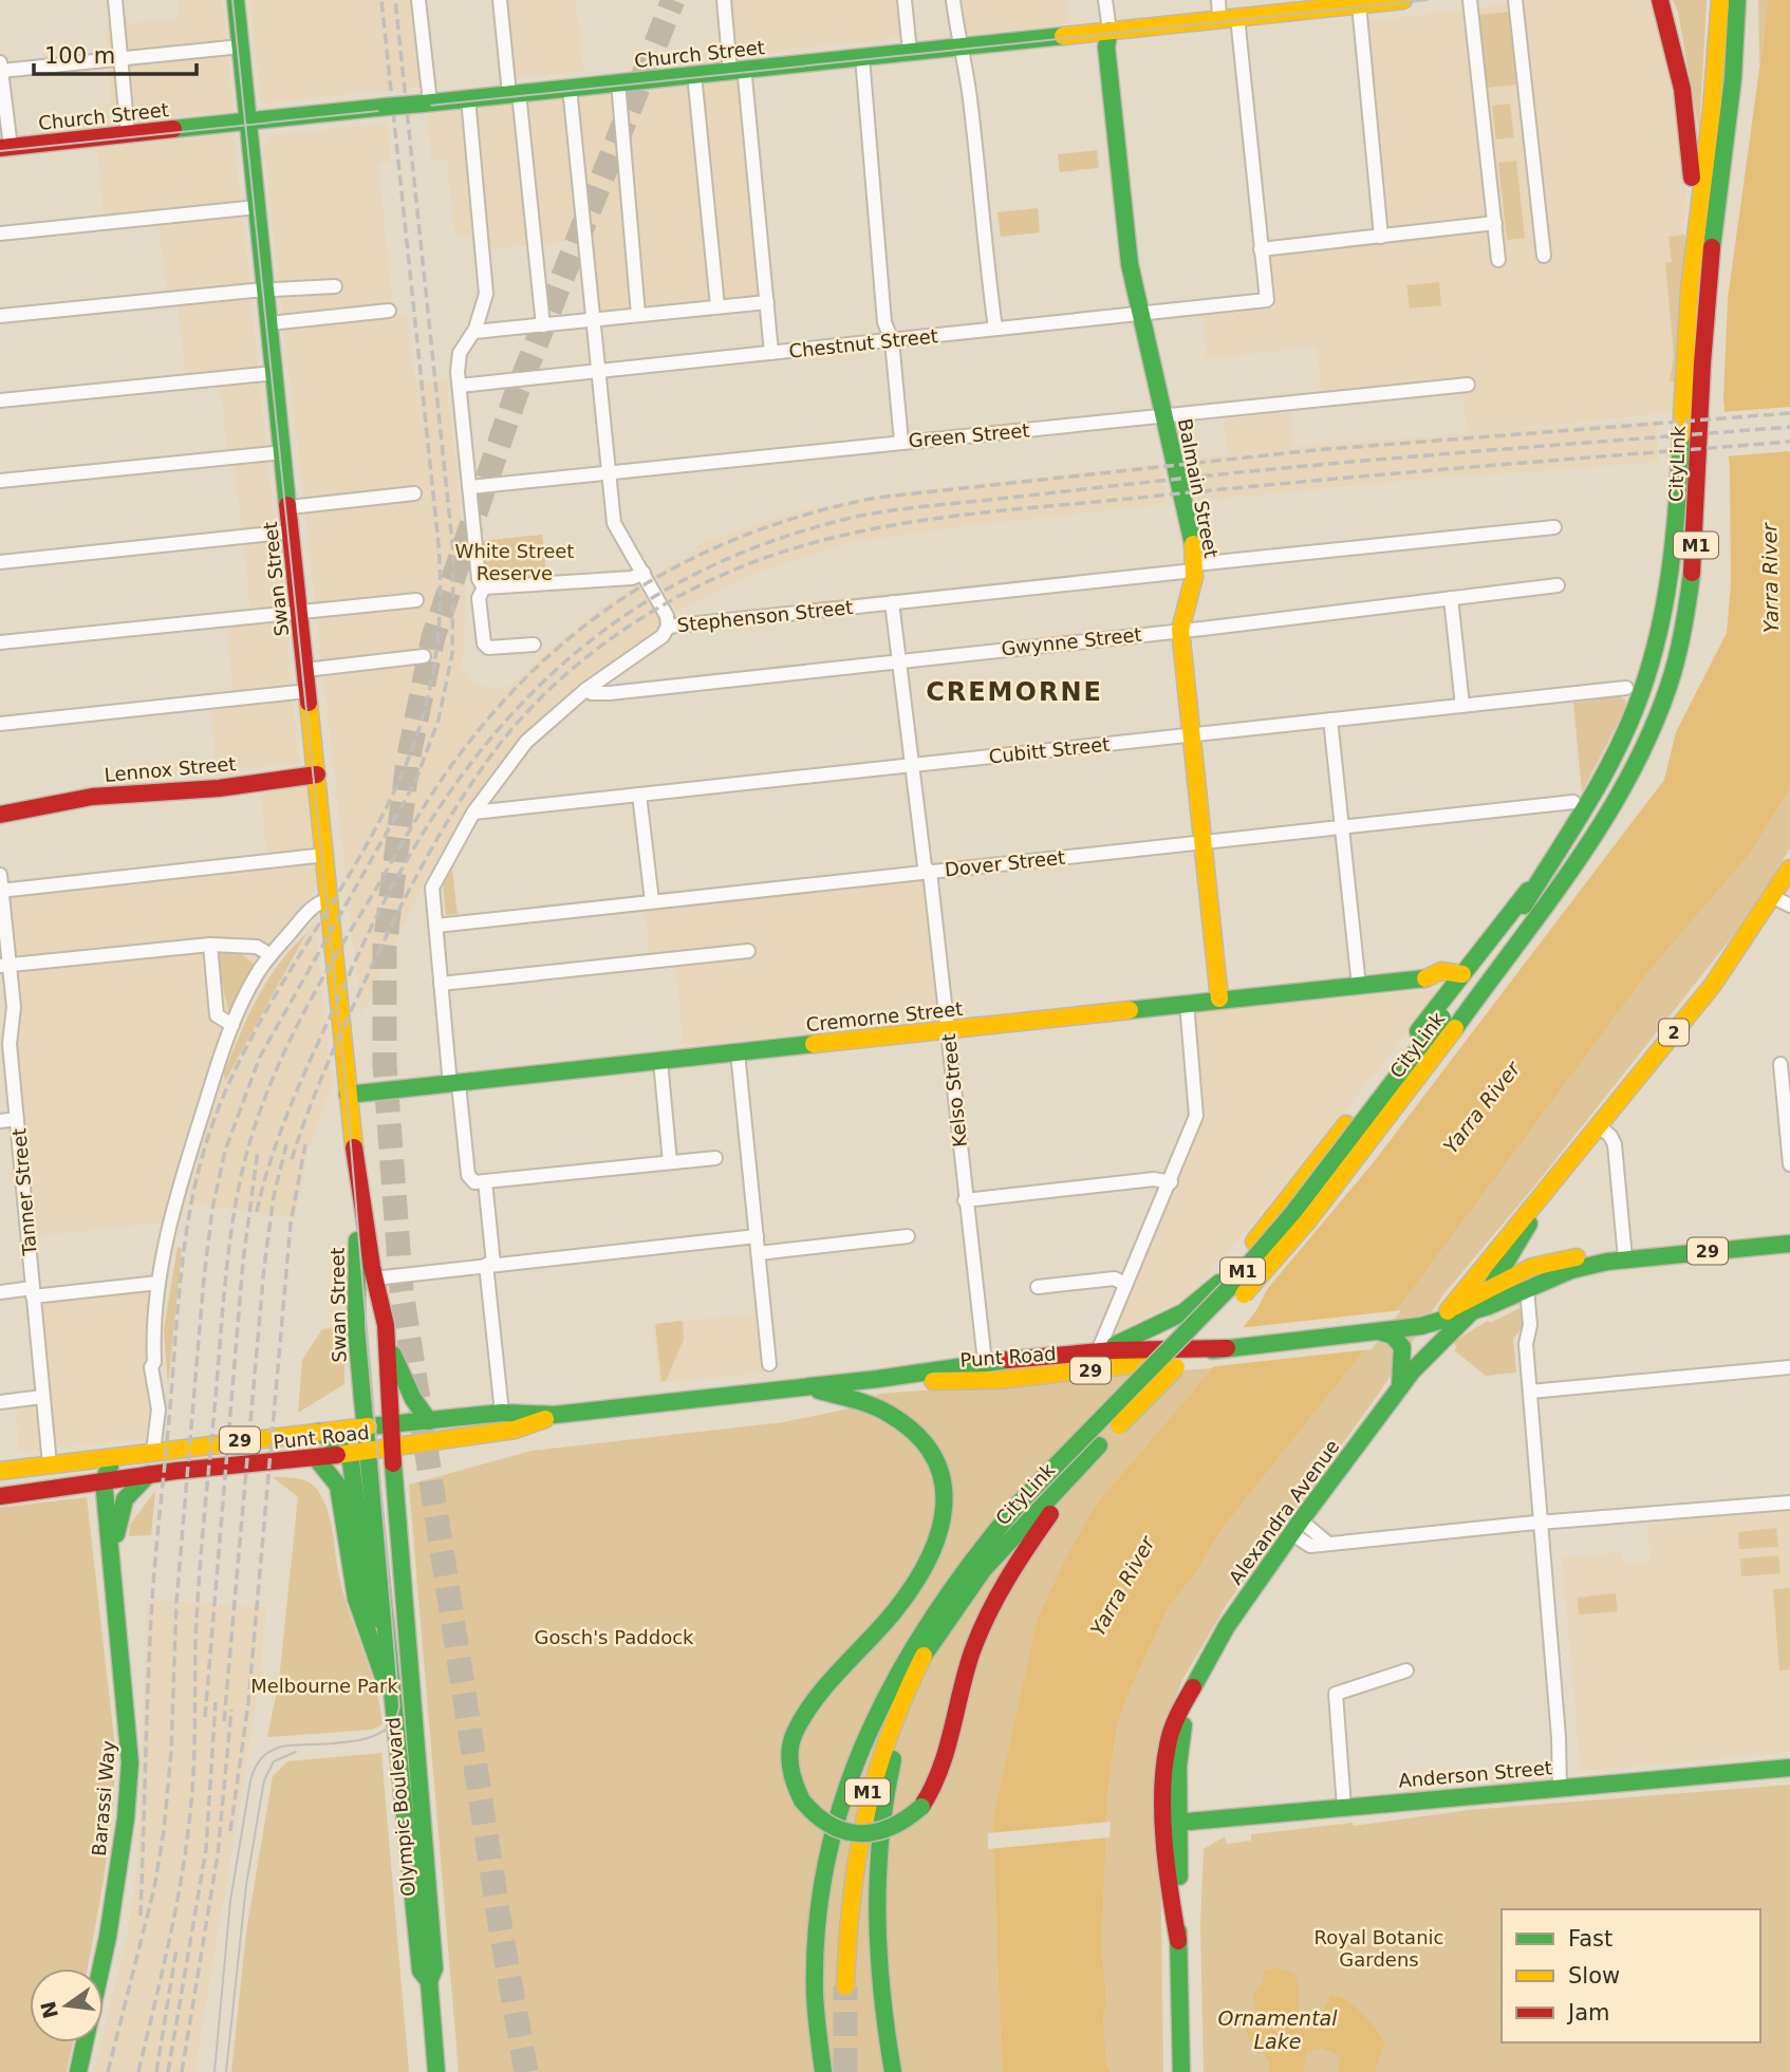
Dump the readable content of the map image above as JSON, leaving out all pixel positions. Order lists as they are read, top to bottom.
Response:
{
  "streets": {
    "main road": [
      "Church Street",
      "CityLink",
      "Balmain Street",
      "M1",
      "Swan Street",
      "Lennox Street",
      "Cremorne Street",
      "2",
      "29",
      "Punt Road",
      "Alexandra Avenue",
      "Anderson Street",
      "Barassi Way",
      "Olympic Boulevard"
    ],
    "street": [
      "Chestnut Street",
      "Green Street",
      "Stephenson Street",
      "Gwynne Street",
      "Cubitt Street",
      "Dover Street",
      "Kelso Street",
      "Tanner Street"
    ]
  },
  "crossings": [
    ["Church Street", "Balmain Street"],
    ["Church Street", "Swan Street"],
    ["Chestnut Street", "Balmain Street"],
    ["Green Street", "Balmain Street"],
    ["CityLink", "M1"],
    ["Balmain Street", "Stephenson Street"],
    ["Balmain Street", "Gwynne Street"],
    ["Balmain Street", "Cubitt Street"],
    ["Balmain Street", "Dover Street"],
    ["Balmain Street", "Cremorne Street"],
    ["Swan Street", "Lennox Street"],
    ["Swan Street", "Cremorne Street"],
    ["Swan Street", "Punt Road"],
    ["Swan Street", "Olympic Boulevard"],
    ["Stephenson Street", "Gwynne Street"],
    ["Stephenson Street", "Cubitt Street"],
    ["Stephenson Street", "Dover Street"],
    ["Stephenson Street", "Cremorne Street"],
    ["Stephenson Street", "Kelso Street"],
    ["Gwynne Street", "Kelso Street"],
    ["Cubitt Street", "Kelso Street"],
    ["Dover Street", "Kelso Street"],
    ["Cremorne Street", "Kelso Street"],
    ["Kelso Street", "Punt Road"],
    ["Tanner Street", "Punt Road"],
    ["Punt Road", "Alexandra Avenue"],
    ["Punt Road", "Barassi Way"],
    ["Punt Road", "Olympic Boulevard"],
    ["Alexandra Avenue", "Anderson Street"]
  ],
  "districts": ["CREMORNE"],
  "water": ["Yarra River", "Ornamental Lake"],
  "parks": [
    "White Street Reserve",
    "Gosch's Paddock",
    "Melbourne Park",
    "Royal Botanic Gardens"
  ],
  "legend": ["Fast", "Slow", "Jam"],
  "scale_bar": "100 m",
  "north": "left"
}
